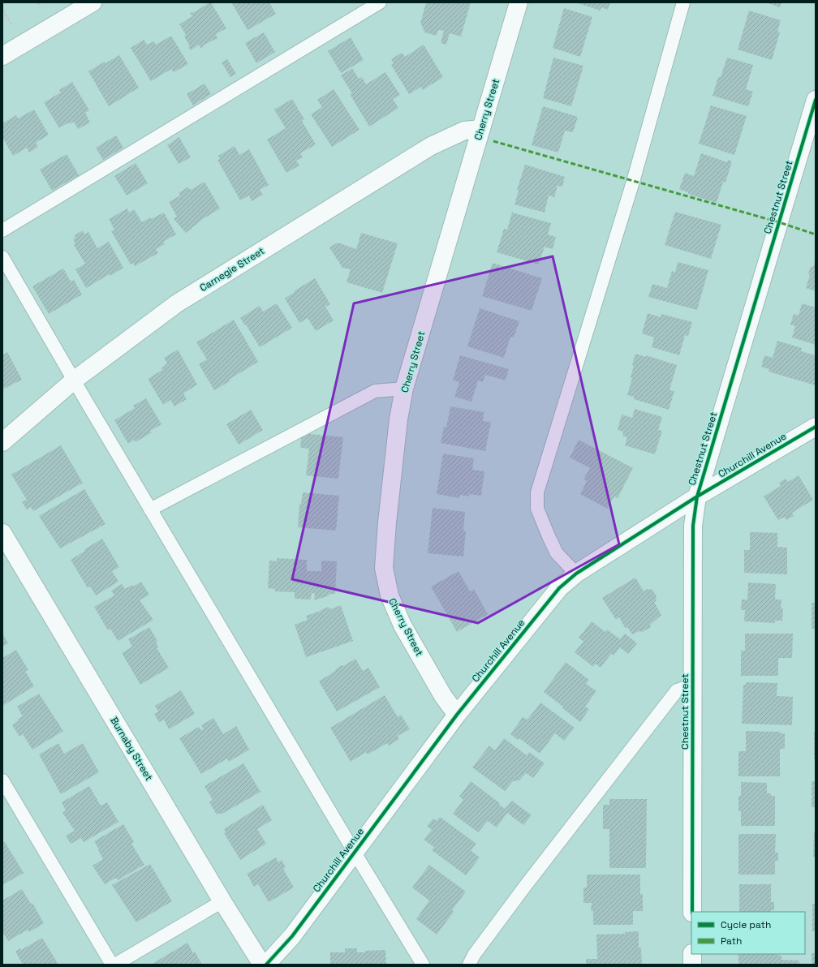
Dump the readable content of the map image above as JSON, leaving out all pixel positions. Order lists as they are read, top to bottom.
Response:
{
  "streets": {
    "street": [
      "Cherry Street",
      "Chestnut Street",
      "Carnegie Street",
      "Churchill Avenue",
      "Burnaby Street"
    ]
  },
  "crossings": [
    ["Cherry Street", "Carnegie Street"],
    ["Cherry Street", "Churchill Avenue"],
    ["Chestnut Street", "Churchill Avenue"]
  ],
  "legend": ["Cycle path", "Path"]
}
